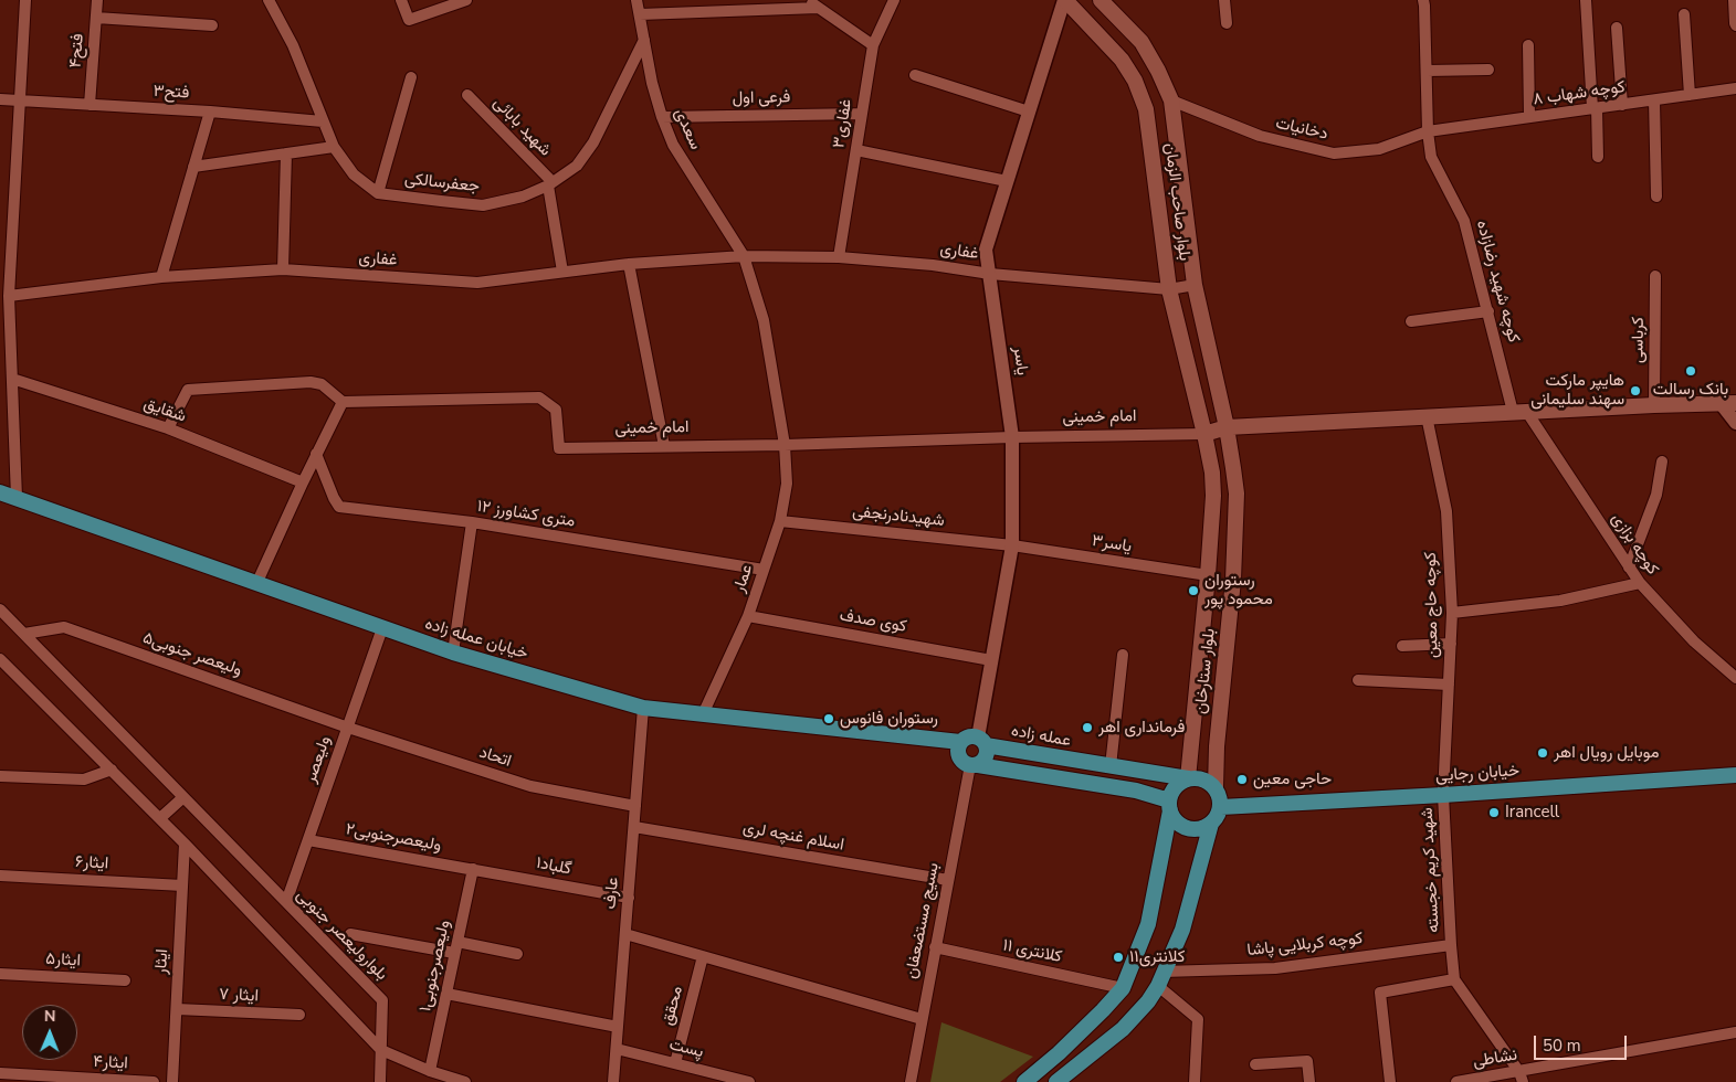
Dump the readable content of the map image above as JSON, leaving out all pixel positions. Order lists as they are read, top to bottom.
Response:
{
  "streets": {
    "main road": [
      "بلوار صاحب الزمان",
      "خیابان عمله زاده",
      "بلوار ستارخان",
      "عمله زاده",
      "خیابان رجایی"
    ],
    "street": [
      "فتح۴",
      "فتح۳",
      "کوچه شهاب ۸",
      "فرعی اول",
      "غفاری۳",
      "شهید بابائی",
      "سعدی",
      "دخانیات",
      "جعفرسالکی",
      "غفاری",
      "کوچه شهید رضازاده",
      "کرباسی",
      "یاسر",
      "شقایق",
      "امام خمینی",
      "۱۲ متری کشاورز",
      "شهیدنادرنجفی",
      "یاسر۳",
      "کوچه بزازی",
      "عمار",
      "کوچه حاج معین",
      "کوی صدف",
      "ولیعصر جنوبی۵",
      "اتحاد",
      "ولیعصر",
      "اسلام غنچه لری",
      "ولیعصرجنوبی۲",
      "ایثار۶",
      "گلباد۱",
      "شهید کریم خجسته",
      "عارف",
      "بسیج مستضعفان",
      "بلوارولیعصر جنوبی",
      "کوچه کربلایی پاشا",
      "کلانتری ۱۱",
      "ایثار۵",
      "ایثار",
      "ولیعصرجنوبی۱",
      "ایثار ۷",
      "محقق",
      "پست",
      "نشاطی",
      "ایثار۴"
    ]
  },
  "crossings": [
    ["فتح۴", "فتح۳"],
    ["فتح۳", "جعفرسالکی"],
    ["کوچه شهاب ۸", "دخانیات"],
    ["کوچه شهاب ۸", "کوچه شهید رضازاده"],
    ["فرعی اول", "غفاری۳"],
    ["فرعی اول", "سعدی"],
    ["غفاری۳", "غفاری"],
    ["شهید بابائی", "جعفرسالکی"],
    ["سعدی", "جعفرسالکی"],
    ["سعدی", "غفاری"],
    ["دخانیات", "بلوار صاحب الزمان"],
    ["دخانیات", "کوچه شهید رضازاده"],
    ["بلوار صاحب الزمان", "غفاری"],
    ["بلوار صاحب الزمان", "یاسر"],
    ["بلوار صاحب الزمان", "امام خمینی"],
    ["بلوار صاحب الزمان", "بلوار ستارخان"],
    ["غفاری", "یاسر"],
    ["کوچه شهید رضازاده", "کوچه بزازی"],
    ["یاسر", "امام خمینی"],
    ["یاسر", "شهیدنادرنجفی"],
    ["یاسر", "یاسر۳"],
    ["یاسر", "کوی صدف"],
    ["یاسر", "خیابان عمله زاده"],
    ["یاسر", "عمله زاده"],
    ["یاسر", "بسیج مستضعفان"],
    ["امام خمینی", "عمار"],
    ["امام خمینی", "بلوار ستارخان"],
    ["۱۲ متری کشاورز", "عمار"],
    ["شهیدنادرنجفی", "یاسر۳"],
    ["شهیدنادرنجفی", "عمار"],
    ["یاسر۳", "بلوار ستارخان"],
    ["عمار", "کوی صدف"],
    ["عمار", "خیابان عمله زاده"],
    ["کوچه حاج معین", "خیابان رجایی"],
    ["کوچه حاج معین", "شهید کریم خجسته"],
    ["خیابان عمله زاده", "عمله زاده"],
    ["خیابان عمله زاده", "ولیعصر"],
    ["خیابان عمله زاده", "عارف"],
    ["خیابان عمله زاده", "بسیج مستضعفان"],
    ["ولیعصر جنوبی۵", "اتحاد"],
    ["ولیعصر جنوبی۵", "ولیعصر"],
    ["ولیعصر جنوبی۵", "بلوارولیعصر جنوبی"],
    ["بلوار ستارخان", "عمله زاده"],
    ["بلوار ستارخان", "خیابان رجایی"],
    ["عمله زاده", "خیابان رجایی"],
    ["عمله زاده", "بسیج مستضعفان"],
    ["اتحاد", "ولیعصر"],
    ["اتحاد", "عارف"],
    ["ولیعصر", "ولیعصرجنوبی۲"],
    ["ولیعصر", "بلوارولیعصر جنوبی"],
    ["خیابان رجایی", "شهید کریم خجسته"],
    ["اسلام غنچه لری", "عارف"],
    ["اسلام غنچه لری", "بسیج مستضعفان"],
    ["ولیعصرجنوبی۲", "گلباد۱"],
    ["ولیعصرجنوبی۲", "ولیعصرجنوبی۱"],
    ["ایثار۶", "ایثار"],
    ["گلباد۱", "عارف"],
    ["گلباد۱", "ولیعصرجنوبی۱"],
    ["شهید کریم خجسته", "کوچه کربلایی پاشا"],
    ["عارف", "پست"],
    ["بسیج مستضعفان", "کلانتری ۱۱"],
    ["ایثار", "ایثار ۷"],
    ["محقق", "پست"]
  ],
  "places": [
    "بانک رسالت",
    "هایپر مارکت سهند سلیمانی",
    "رستوران محمود پور",
    "رستوران فانوس",
    "فرمانداری اهر",
    "موبایل رویال اهر",
    "حاجی معین",
    "Irancell",
    "کلانتری۱۱"
  ],
  "scale_bar": "50 m",
  "north": "top"
}
